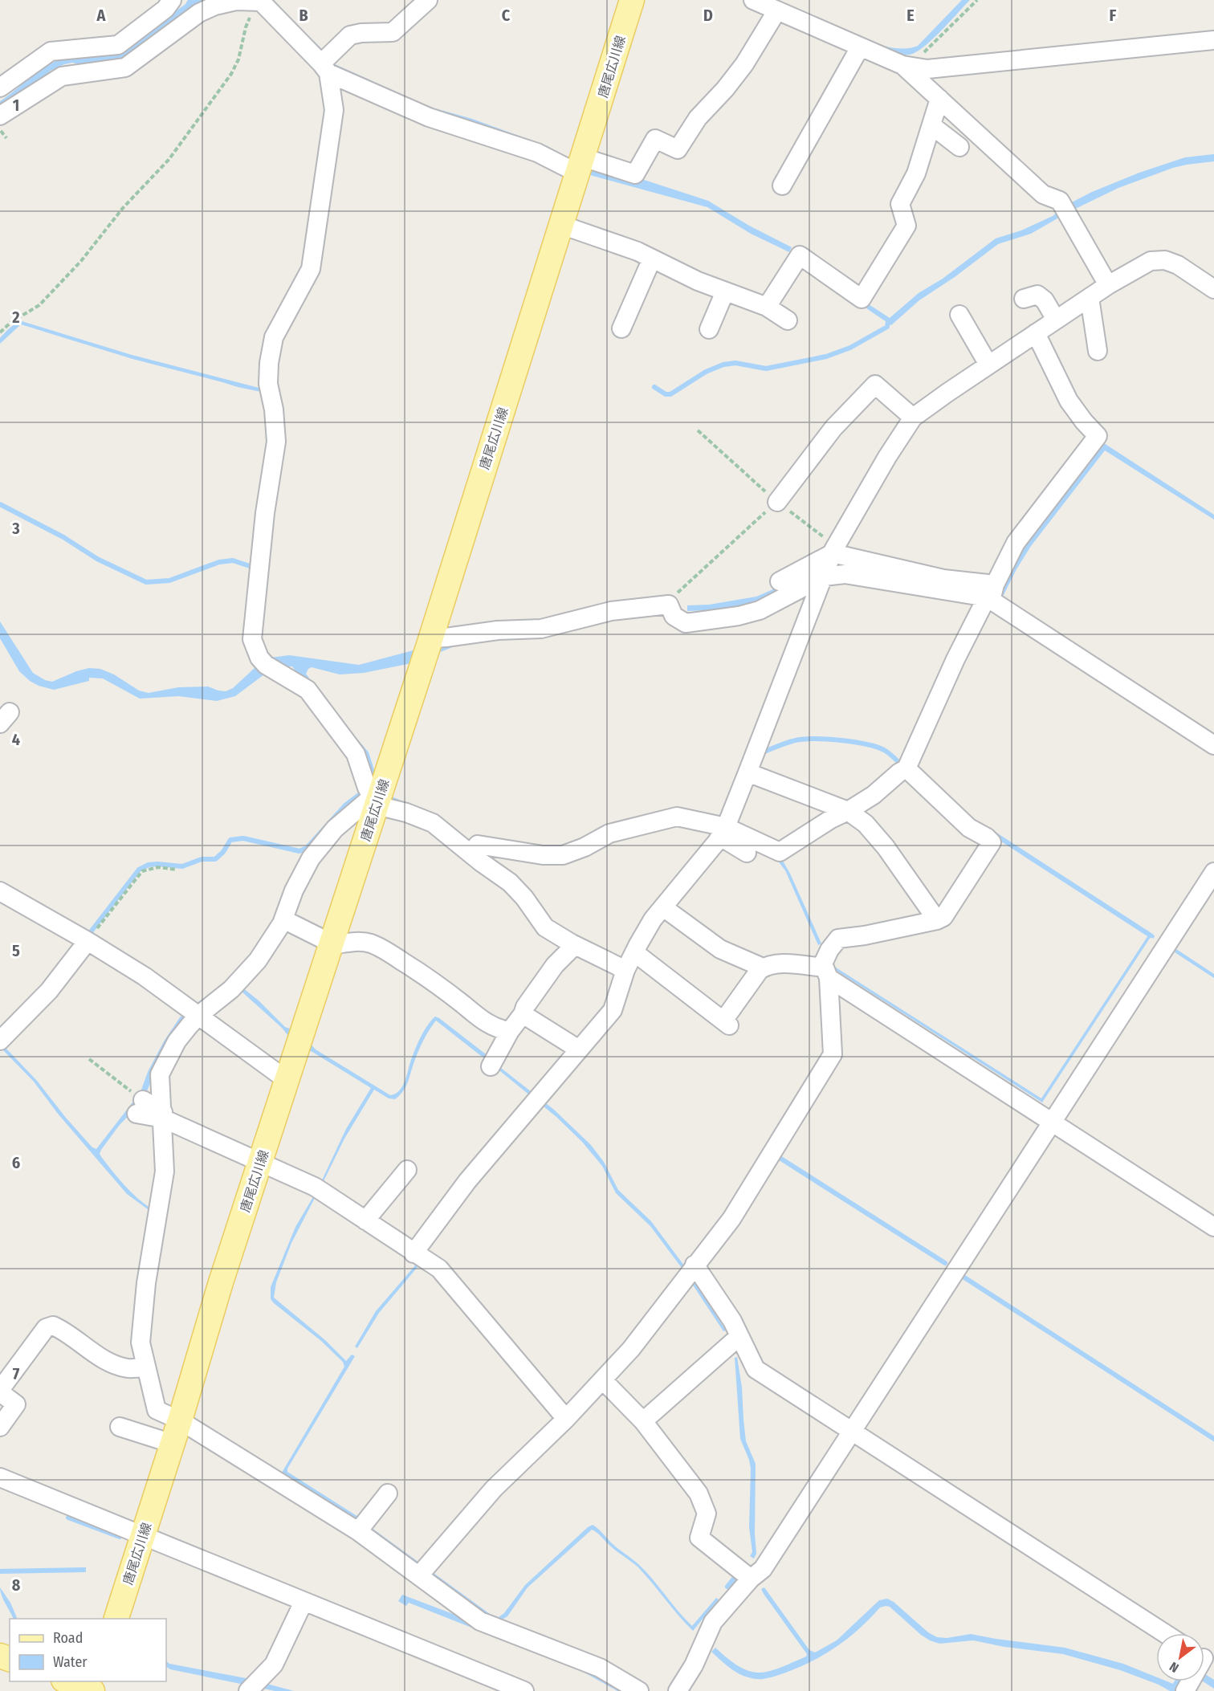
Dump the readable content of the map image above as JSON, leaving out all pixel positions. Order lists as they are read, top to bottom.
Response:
{
  "streets": {
    "main road": ["唐尾広川線"]
  },
  "legend": ["Road", "Water"],
  "north": "bottom left",
  "grid": {
    "columns": [
      "A",
      "B",
      "C",
      "D",
      "E",
      "F"
    ],
    "rows": [
      "1",
      "2",
      "3",
      "4",
      "5",
      "6",
      "7",
      "8"
    ]
  }
}
